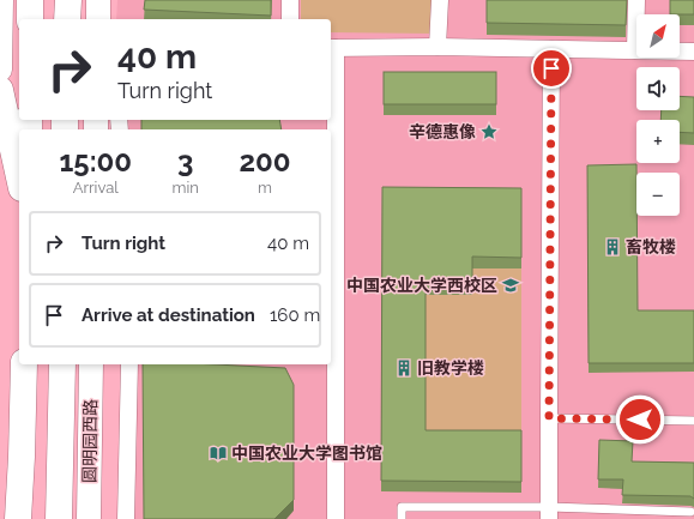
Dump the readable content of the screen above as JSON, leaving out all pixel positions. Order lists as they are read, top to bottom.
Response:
{
  "streets": {
    "street": ["圆明园西路"]
  },
  "places": {
    "place": ["辛德惠像"],
    "building": ["畜牧楼", "旧教学楼"],
    "school or university": ["中国农业大学西校区"],
    "library": ["中国农业大学图书馆"]
  },
  "north": "top right",
  "page": {
    "map_buttons": ["+", "−"],
    "turn": ["40 m", "Turn right"],
    "eta": [
      "15:00",
      "Arrival",
      "3",
      "min",
      "200",
      "m"
    ],
    "list": [
      {
        "name": "Turn right",
        "value": "40 m"
      },
      {
        "name": "Arrive at destination",
        "value": "160 m"
      }
    ]
  }
}
